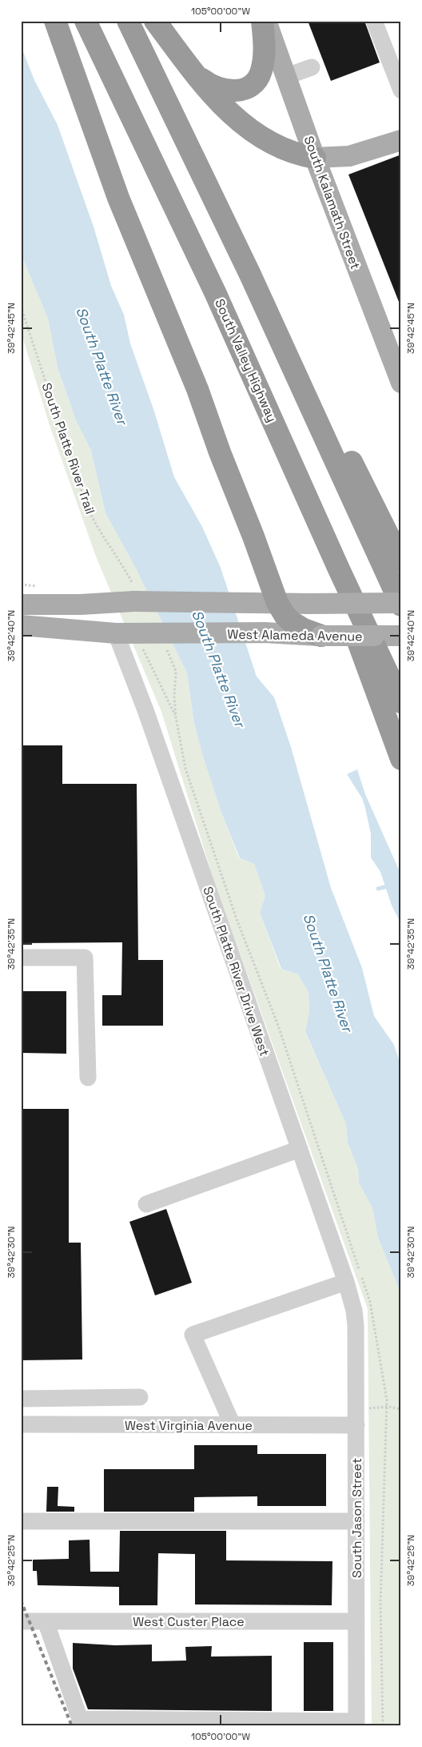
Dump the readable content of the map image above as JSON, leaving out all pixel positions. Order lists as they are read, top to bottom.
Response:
{
  "streets": {
    "highway": ["South Valley Highway"],
    "main road": ["South Kalamath Street", "West Alameda Avenue"],
    "street": [
      "South Platte River Drive West",
      "West Virginia Avenue",
      "South Jason Street",
      "West Custer Place"
    ],
    "path": ["South Platte River Trail"]
  },
  "crossings": [
    ["West Alameda Avenue", "South Platte River Drive West"],
    ["South Platte River Drive West", "South Jason Street"],
    ["West Virginia Avenue", "South Jason Street"],
    ["South Jason Street", "West Custer Place"]
  ],
  "water": ["South Platte River"],
  "coordinates": [
    "105°00'00\"W",
    "39°42'45\"N",
    "39°42'40\"N",
    "39°42'35\"N",
    "39°42'30\"N",
    "39°42'25\"N"
  ]
}
